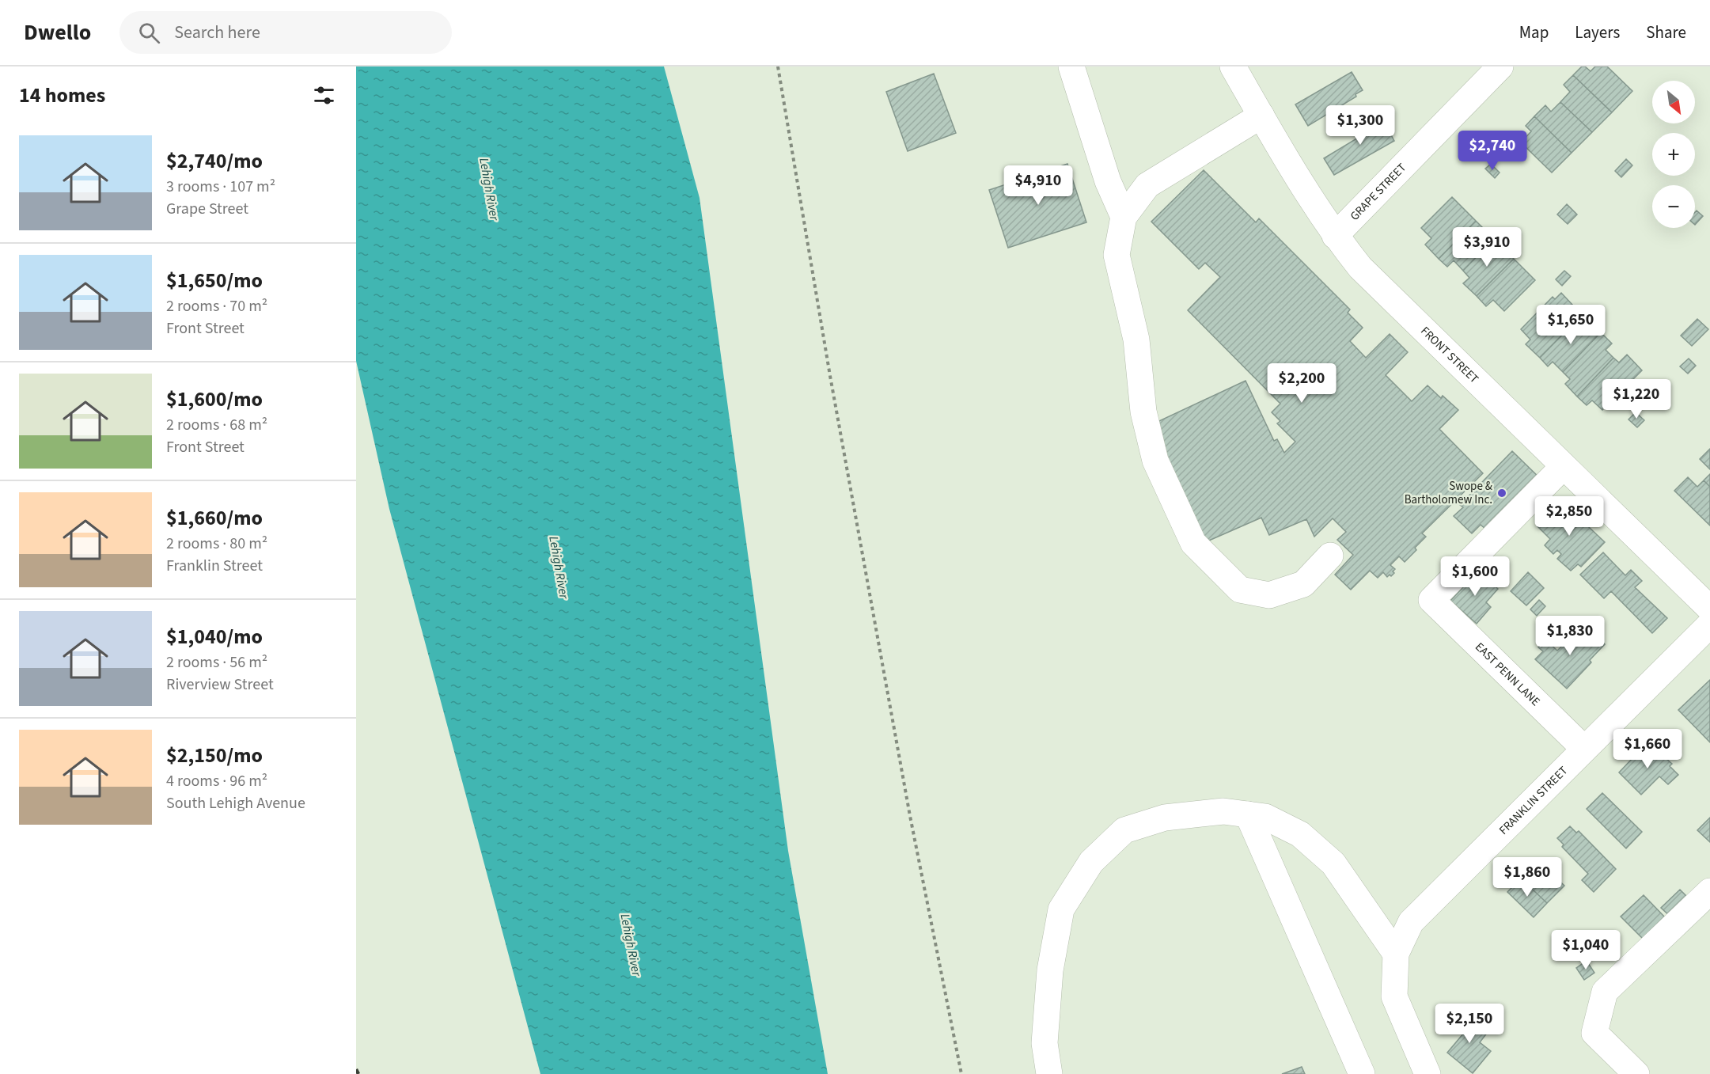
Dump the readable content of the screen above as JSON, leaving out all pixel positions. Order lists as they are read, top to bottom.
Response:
{
  "streets": {
    "street": [
      "GRAPE STREET",
      "FRONT STREET",
      "EAST PENN LANE",
      "FRANKLIN STREET"
    ]
  },
  "crossings": [
    ["GRAPE STREET", "FRONT STREET"],
    ["FRONT STREET", "EAST PENN LANE"],
    ["EAST PENN LANE", "FRANKLIN STREET"]
  ],
  "water": ["Lehigh River"],
  "places": ["Swope & Bartholomew Inc."],
  "north": "bottom right",
  "page": {
    "header": "Dwello",
    "search": "Search here",
    "nav": ["Map", "Layers", "Share"],
    "heading": "14 homes",
    "map_buttons": ["+", "−"],
    "price": [
      "$1,300",
      "$2,740",
      "$4,910",
      "$3,910",
      "$1,650",
      "$2,200",
      "$1,220",
      "$2,850",
      "$1,600",
      "$1,830",
      "$1,660",
      "$1,860",
      "$1,040",
      "$2,150"
    ],
    "list": [
      {
        "name": "$2,740/mo",
        "note": "3 rooms · 107 m² · Grape Street"
      },
      {
        "name": "$1,650/mo",
        "note": "2 rooms · 70 m² · Front Street"
      },
      {
        "name": "$1,600/mo",
        "note": "2 rooms · 68 m² · Front Street"
      },
      {
        "name": "$1,660/mo",
        "note": "2 rooms · 80 m² · Franklin Street"
      },
      {
        "name": "$1,040/mo",
        "note": "2 rooms · 56 m² · Riverview Street"
      },
      {
        "name": "$2,150/mo",
        "note": "4 rooms · 96 m² · South Lehigh Avenue"
      }
    ]
  }
}
